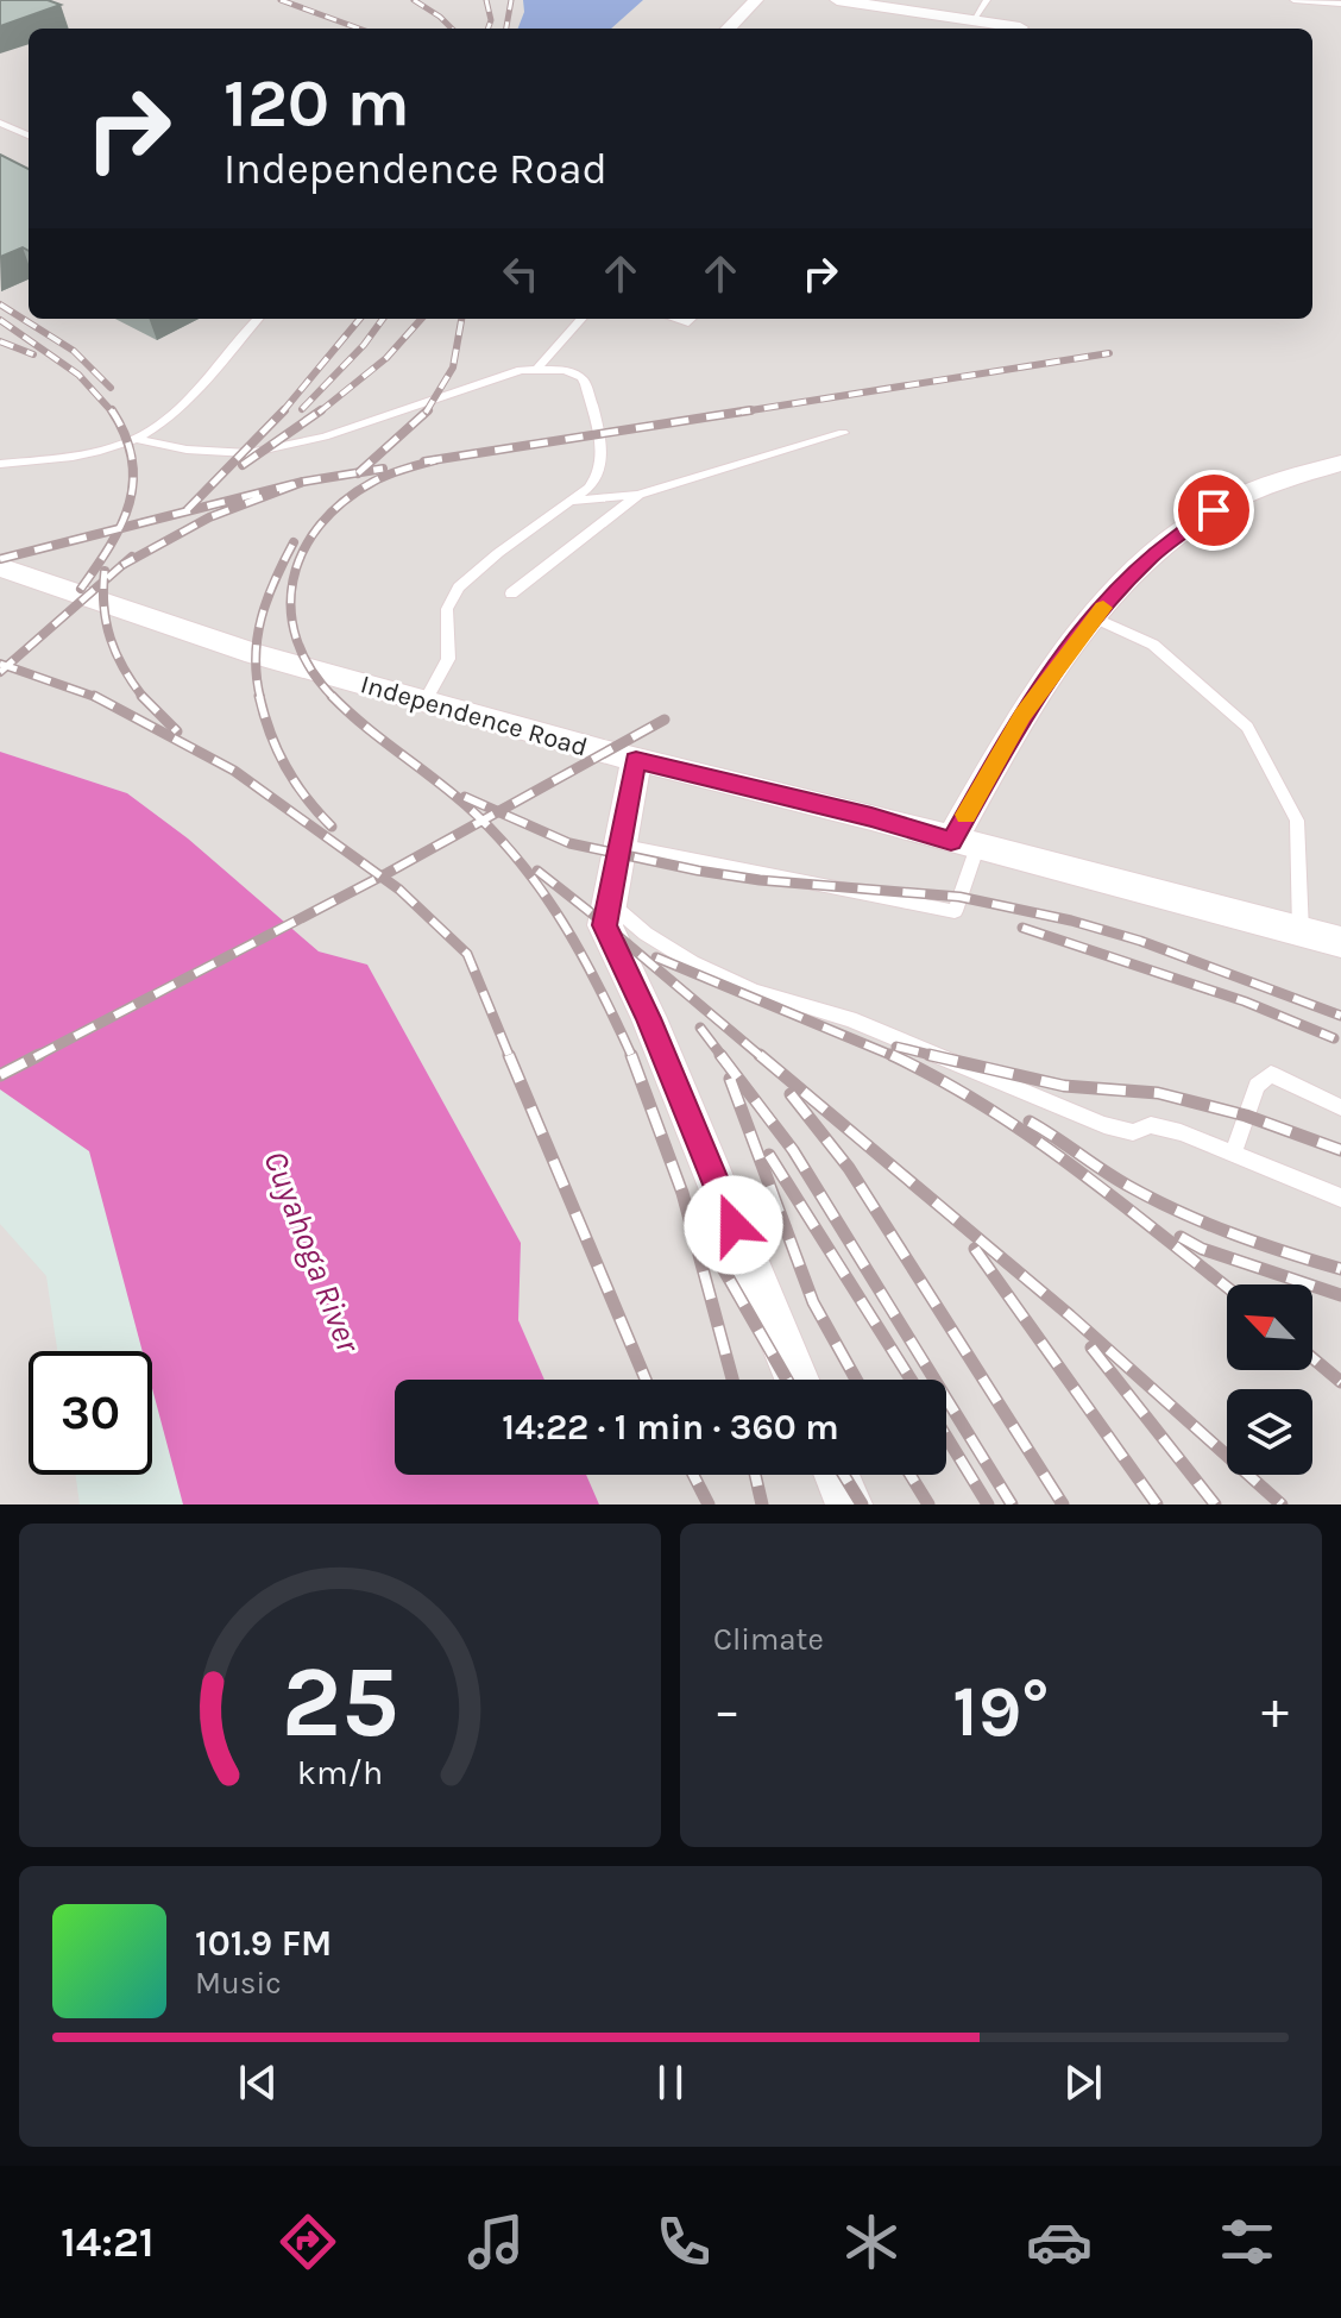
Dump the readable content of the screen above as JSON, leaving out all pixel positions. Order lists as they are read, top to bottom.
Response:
{
  "streets": {
    "street": ["Independence Road"]
  },
  "water": ["Cuyahoga River"],
  "north": "top left",
  "page": {
    "turn": ["120 m", "Independence Road"],
    "limit": "30",
    "trip": "14:22 · 1 min · 360 m",
    "tile": "Climate",
    "heat": ["−", "19°", "+"],
    "song": ["101.9 FM", "Music"],
    "tabs": "14:21",
    "gauge": ["25", "km/h"]
  }
}
